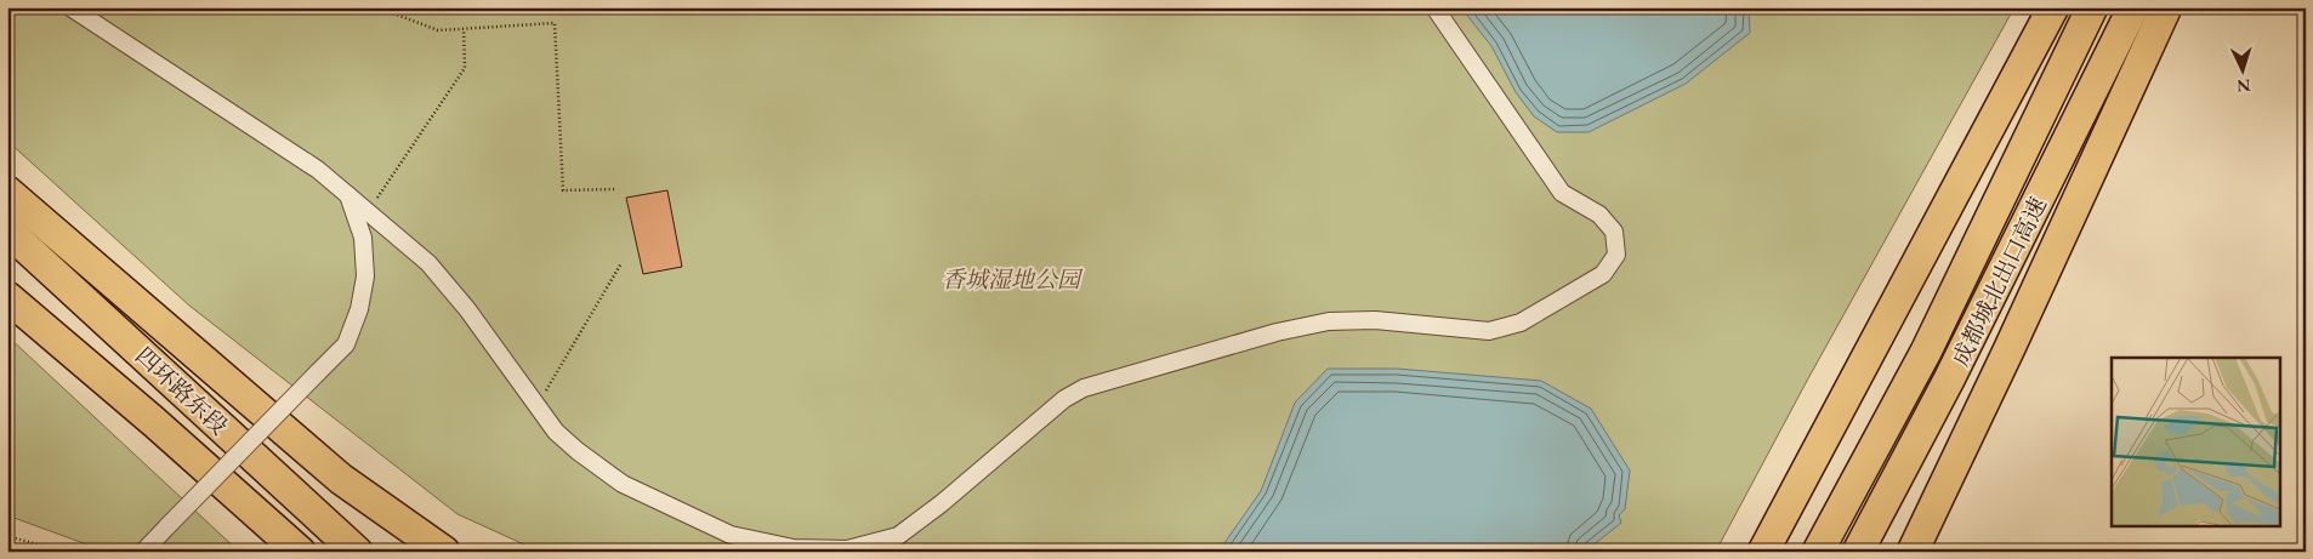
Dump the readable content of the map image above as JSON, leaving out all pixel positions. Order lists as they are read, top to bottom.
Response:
{
  "streets": {
    "highway": ["成都城北出口高速", "四环路东段"]
  },
  "parks": ["香城湿地公园"],
  "north": "bottom"
}
